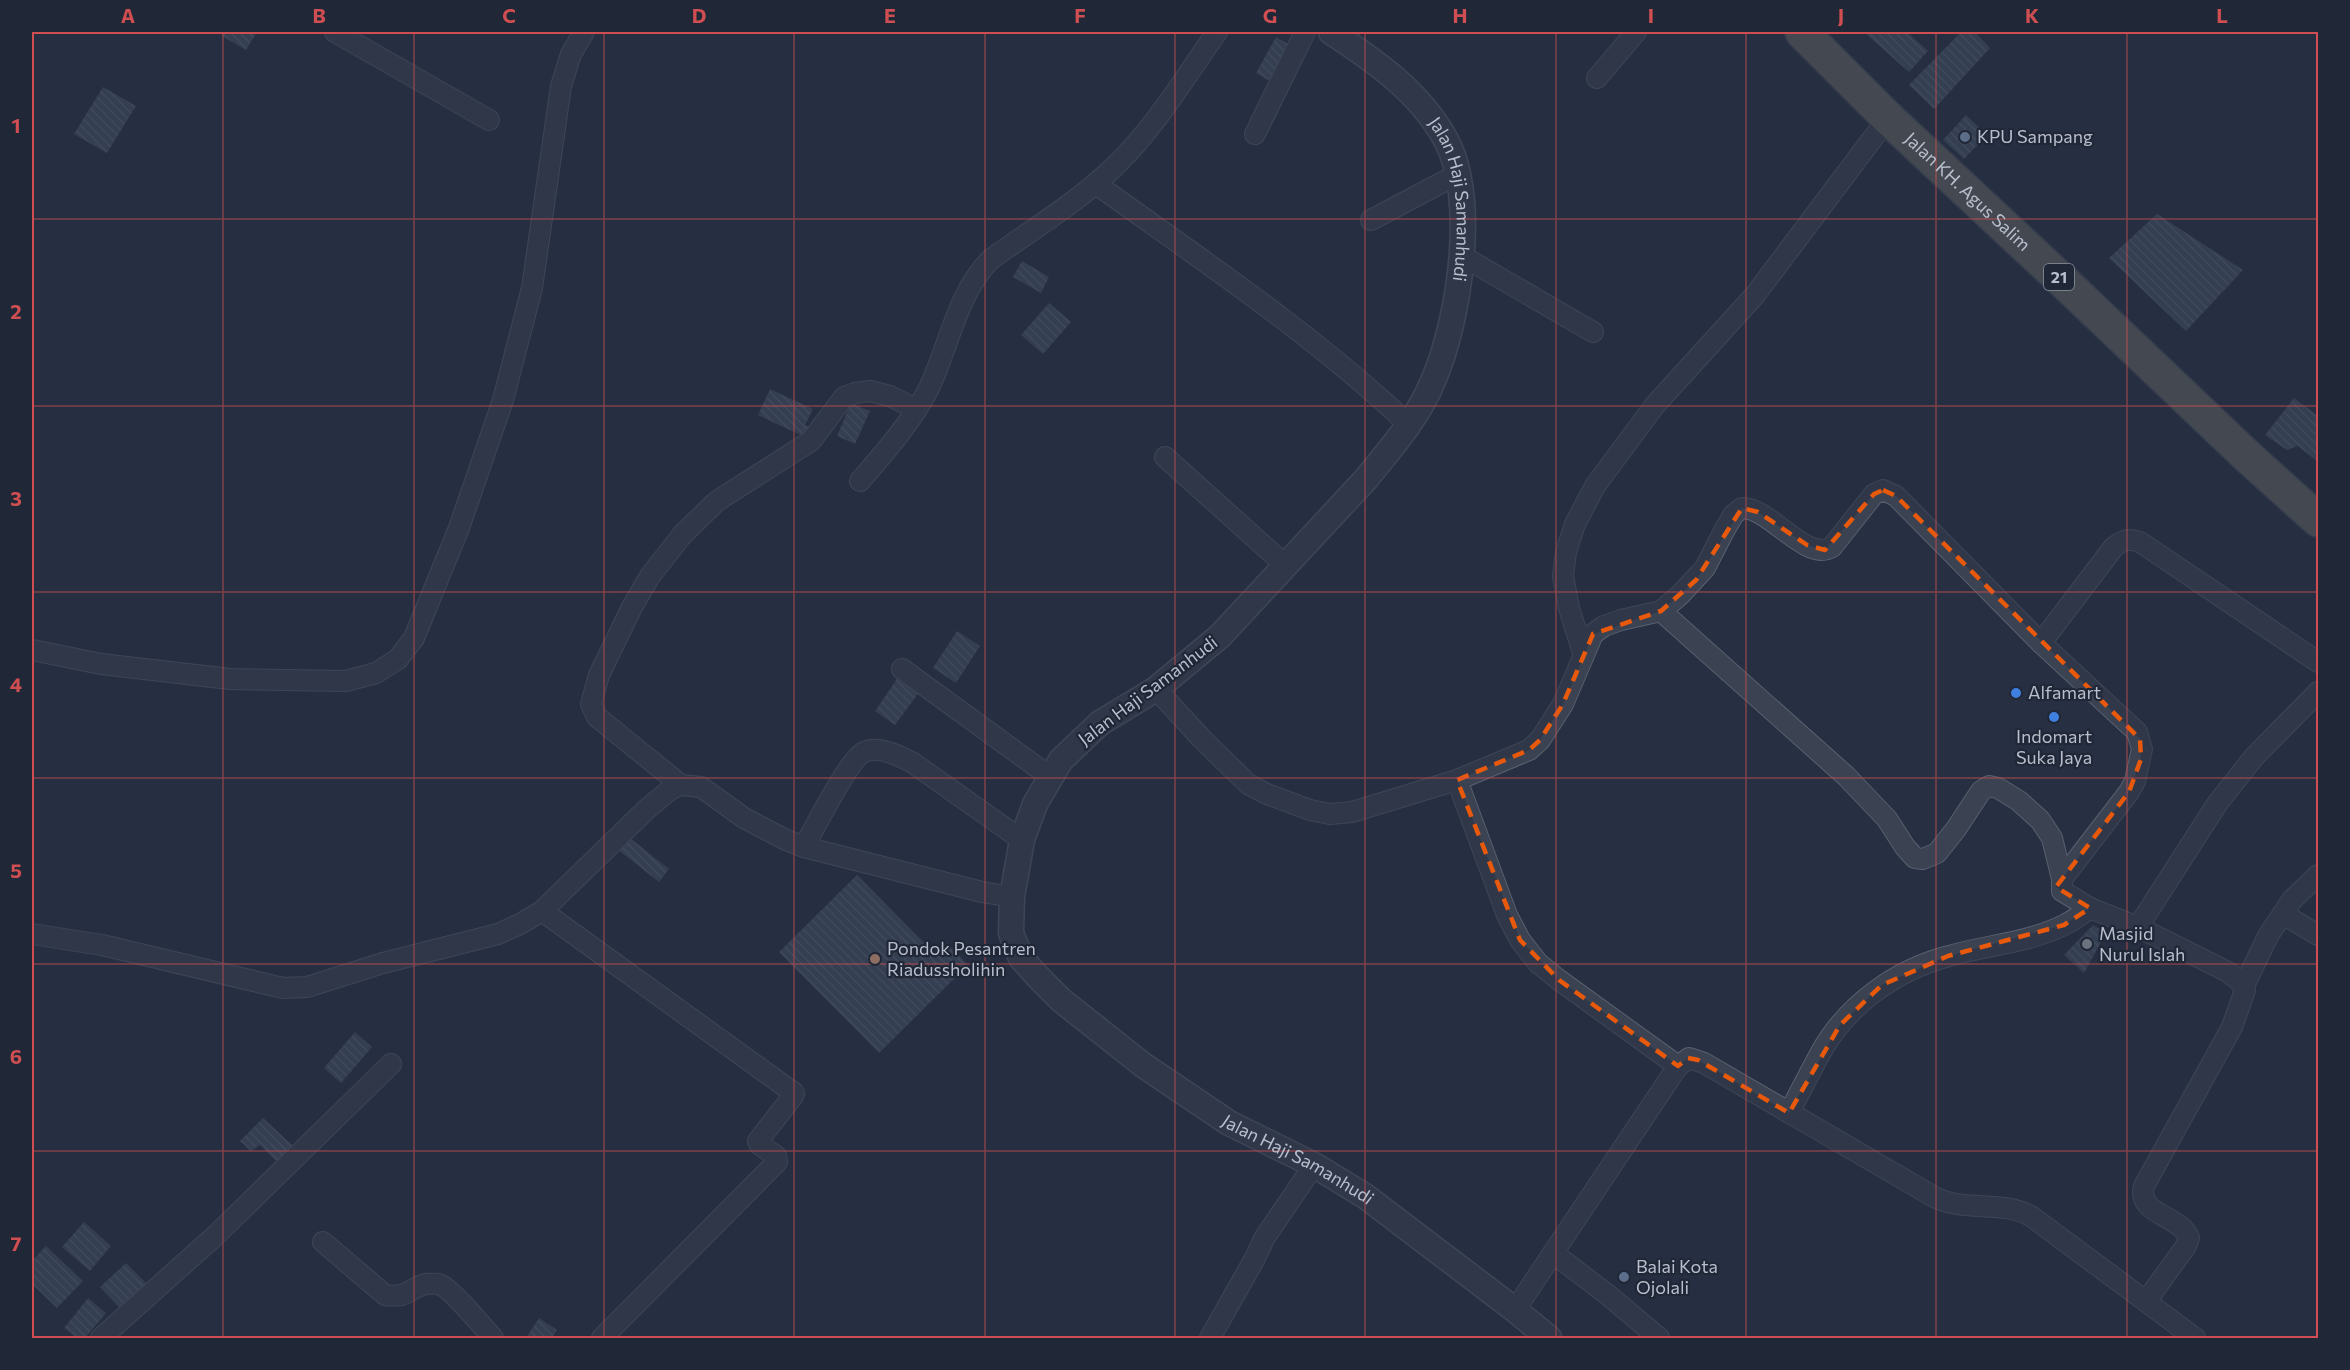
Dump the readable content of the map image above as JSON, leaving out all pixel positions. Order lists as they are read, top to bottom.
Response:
{
  "streets": {
    "highway": ["Jalan KH. Agus Salim", "21"],
    "street": ["Jalan Haji Samanhudi"]
  },
  "places": [
    "KPU Sampang",
    "Alfamart",
    "Indomart Suka Jaya",
    "Masjid Nurul Islah",
    "Pondok Pesantren Riadussholihin",
    "Balai Kota Ojolali"
  ],
  "grid": {
    "columns": [
      "A",
      "B",
      "C",
      "D",
      "E",
      "F",
      "G",
      "H",
      "I",
      "J",
      "K",
      "L"
    ],
    "rows": [
      "1",
      "2",
      "3",
      "4",
      "5",
      "6",
      "7"
    ]
  }
}
